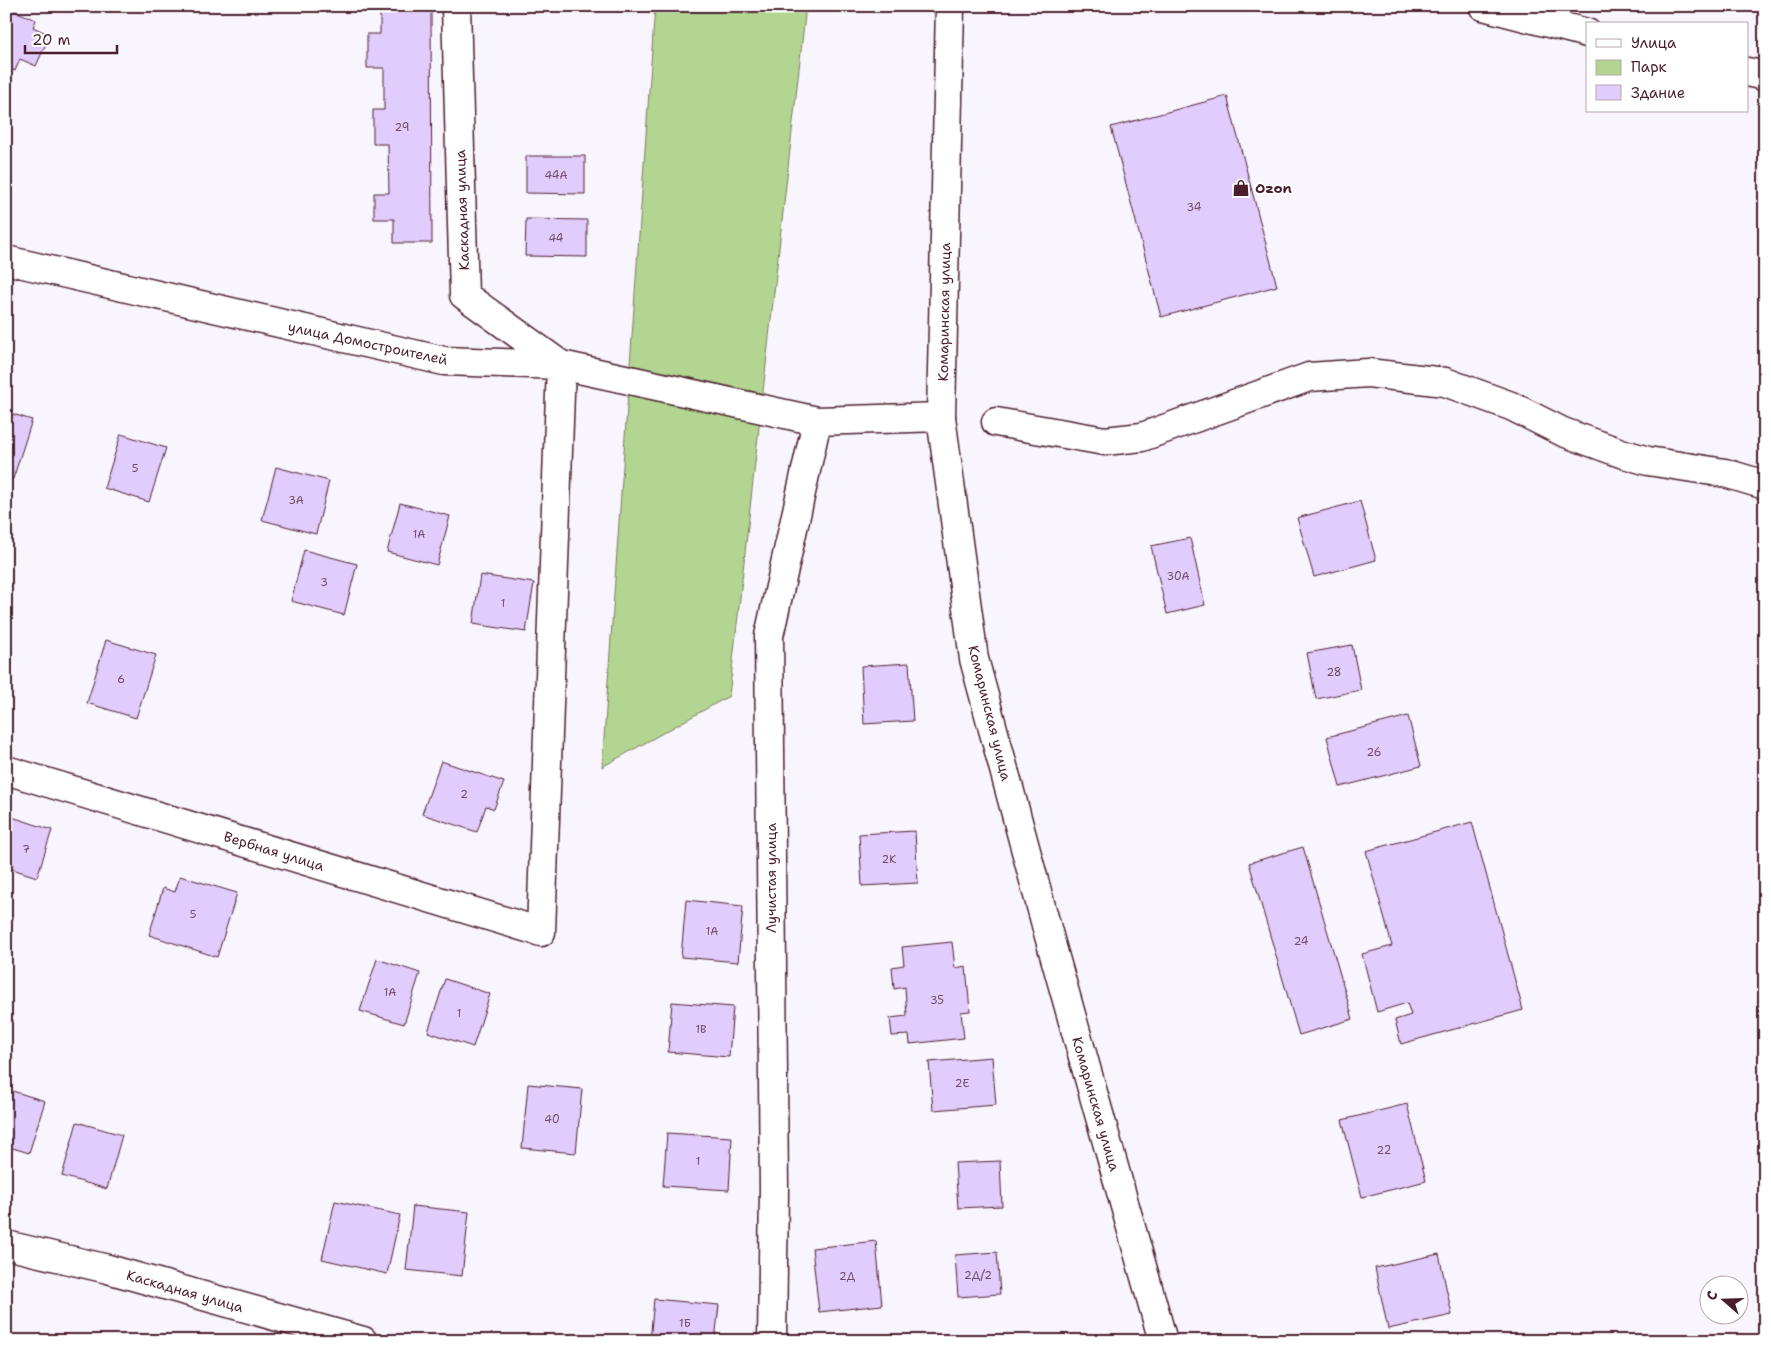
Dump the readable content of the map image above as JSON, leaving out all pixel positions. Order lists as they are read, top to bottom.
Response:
{
  "streets": {
    "street": [
      "Каскадная улица",
      "Комаринская улица",
      "улица Домостроителей",
      "Вербная улица",
      "Лучистая улица"
    ]
  },
  "crossings": [
    ["Каскадная улица", "улица Домостроителей"],
    ["Каскадная улица", "Вербная улица"],
    ["Комаринская улица", "улица Домостроителей"],
    ["улица Домостроителей", "Вербная улица"],
    ["улица Домостроителей", "Лучистая улица"]
  ],
  "places": {
    "shop": ["Ozon"]
  },
  "house_numbers": [
    "29",
    "44А",
    "34",
    "44",
    "5",
    "3А",
    "1А",
    "30А",
    "3",
    "1",
    "28",
    "6",
    "26",
    "2",
    "7",
    "2К",
    "5",
    "1А",
    "24",
    "1А",
    "35",
    "1",
    "1В",
    "2Е",
    "40",
    "22",
    "1",
    "2Д/2",
    "2Д",
    "1Б"
  ],
  "legend": ["Улица", "Парк", "Здание"],
  "scale_bar": "20 m",
  "north": "left"
}
